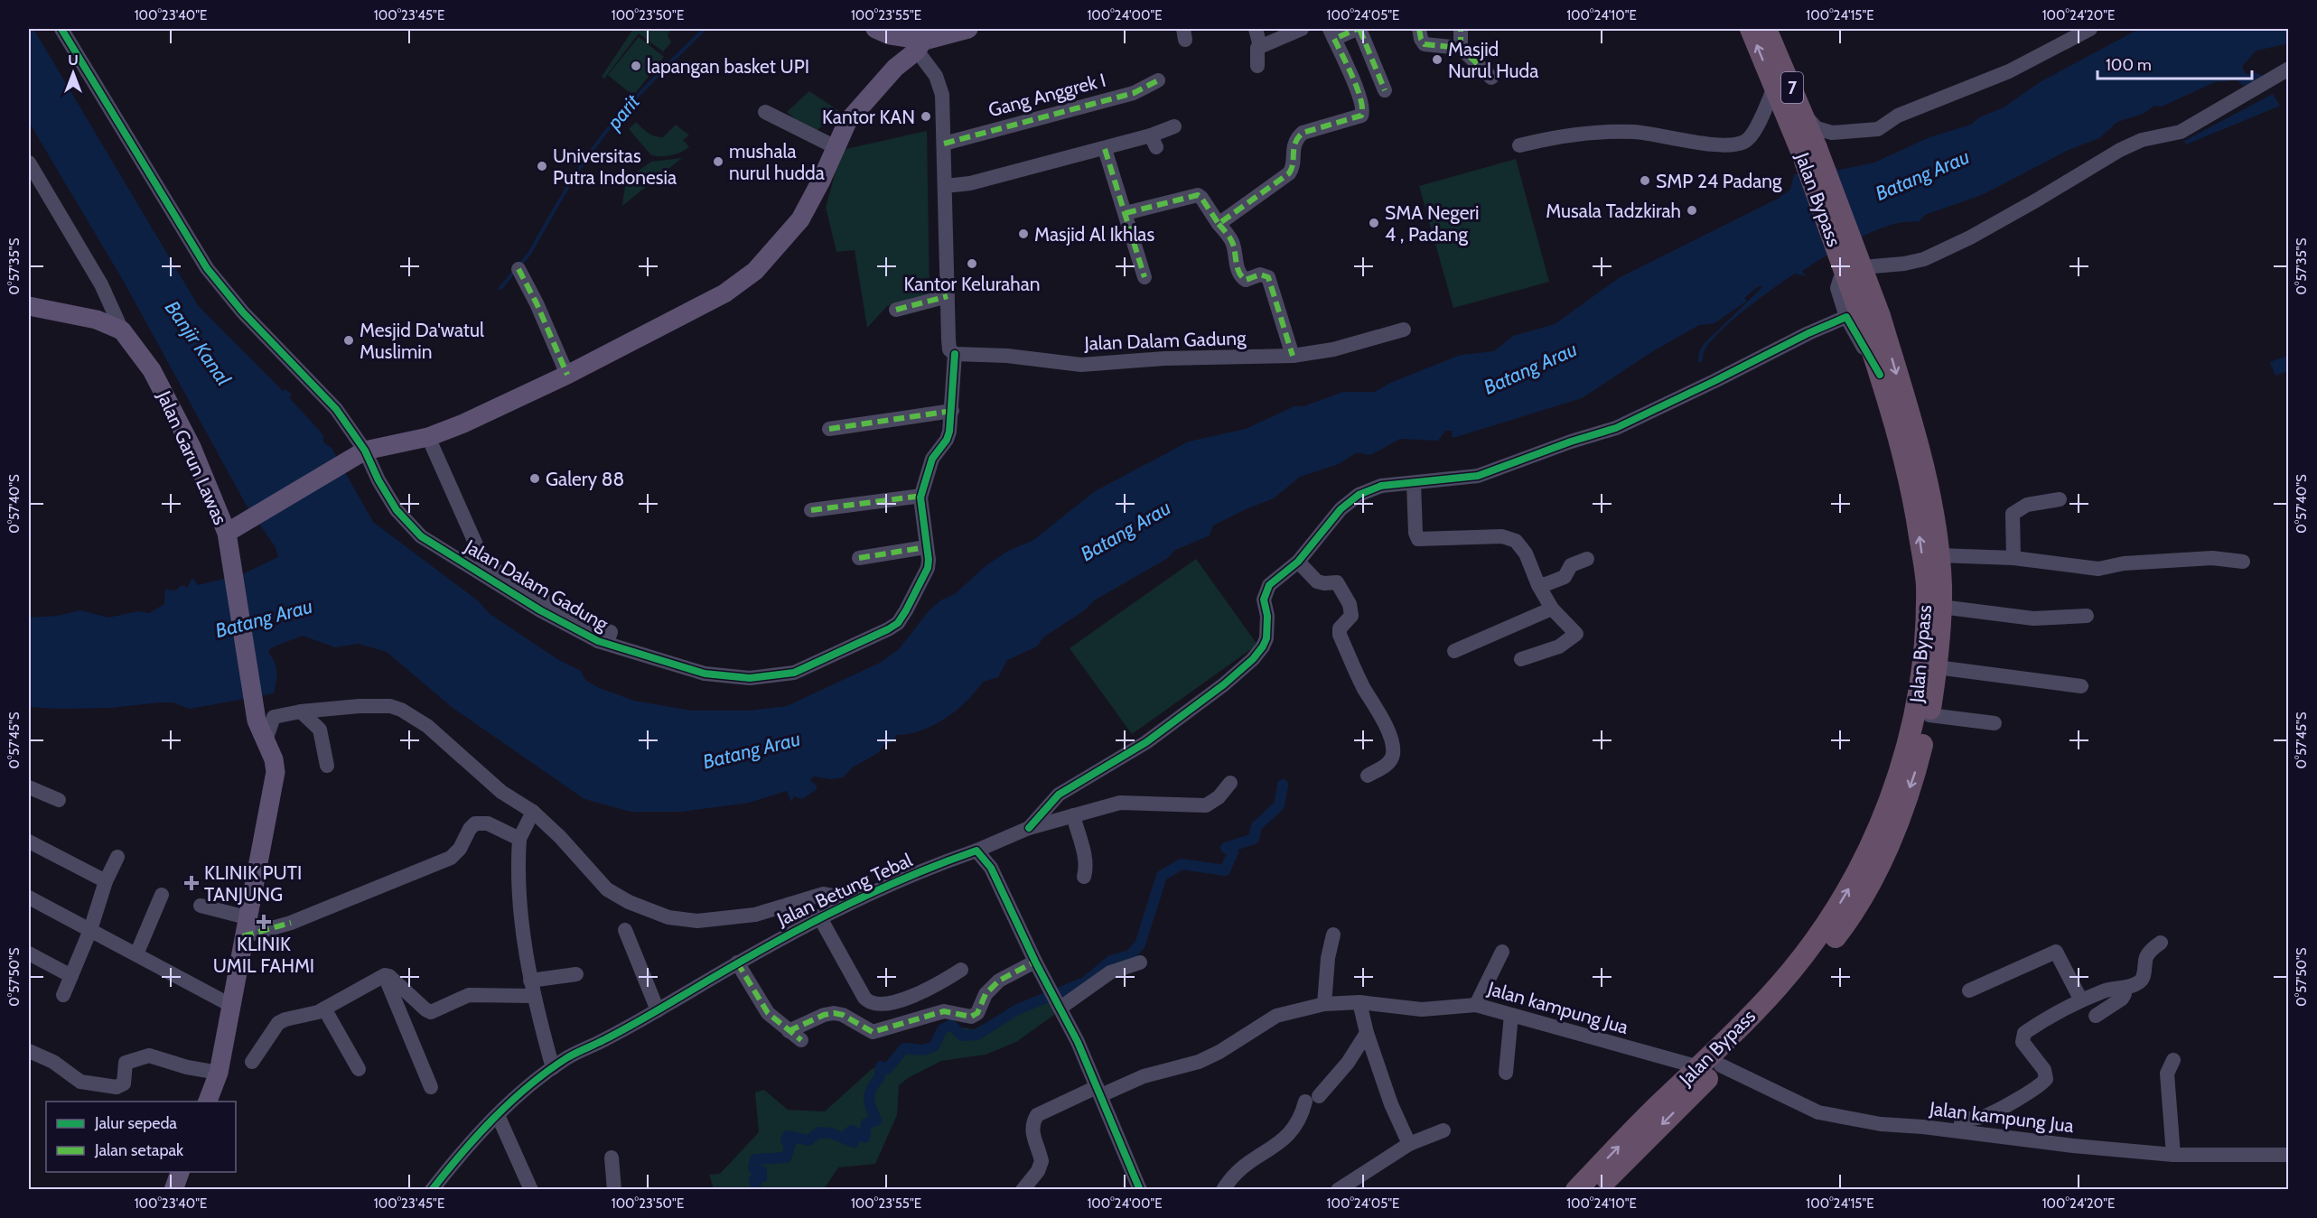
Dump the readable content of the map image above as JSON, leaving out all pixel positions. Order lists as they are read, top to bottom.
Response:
{
  "streets": {
    "highway": ["7", "Jalan Bypass"],
    "main road": ["Jalan Garun Lawas"],
    "street": [
      "Gang Anggrek I",
      "Jalan Dalam Gadung",
      "Jalan Betung Tebal",
      "Jalan kampung Jua"
    ]
  },
  "crossings": [
    ["Gang Anggrek I", "Jalan Dalam Gadung"],
    ["Jalan Bypass", "Jalan kampung Jua"]
  ],
  "water": ["parit", "Batang Arau", "Banjir Kanal"],
  "places": {
    "other": [
      "Masjid Nurul Huda",
      "lapangan basket UPI",
      "Kantor KAN",
      "mushala nurul hudda",
      "Universitas Putra Indonesia",
      "SMP 24 Padang",
      "Musala Tadzkirah",
      "SMA Negeri 4 , Padang",
      "Masjid Al Ikhlas",
      "Kantor Kelurahan",
      "Mesjid Da'watul Muslimin",
      "Galery 88"
    ],
    "health": ["KLINIK PUTI TANJUNG", "KLINIK UMIL FAHMI"]
  },
  "legend": ["Jalur sepeda", "Jalan setapak"],
  "scale_bar": "100 m",
  "north": "top",
  "coordinates": [
    "100°23'40\"E",
    "100°23'45\"E",
    "100°23'50\"E",
    "100°23'55\"E",
    "100°24'00\"E",
    "100°24'05\"E",
    "100°24'10\"E",
    "100°24'15\"E",
    "100°24'20\"E",
    "0°57'35\"S",
    "0°57'40\"S",
    "0°57'45\"S",
    "0°57'50\"S"
  ]
}
